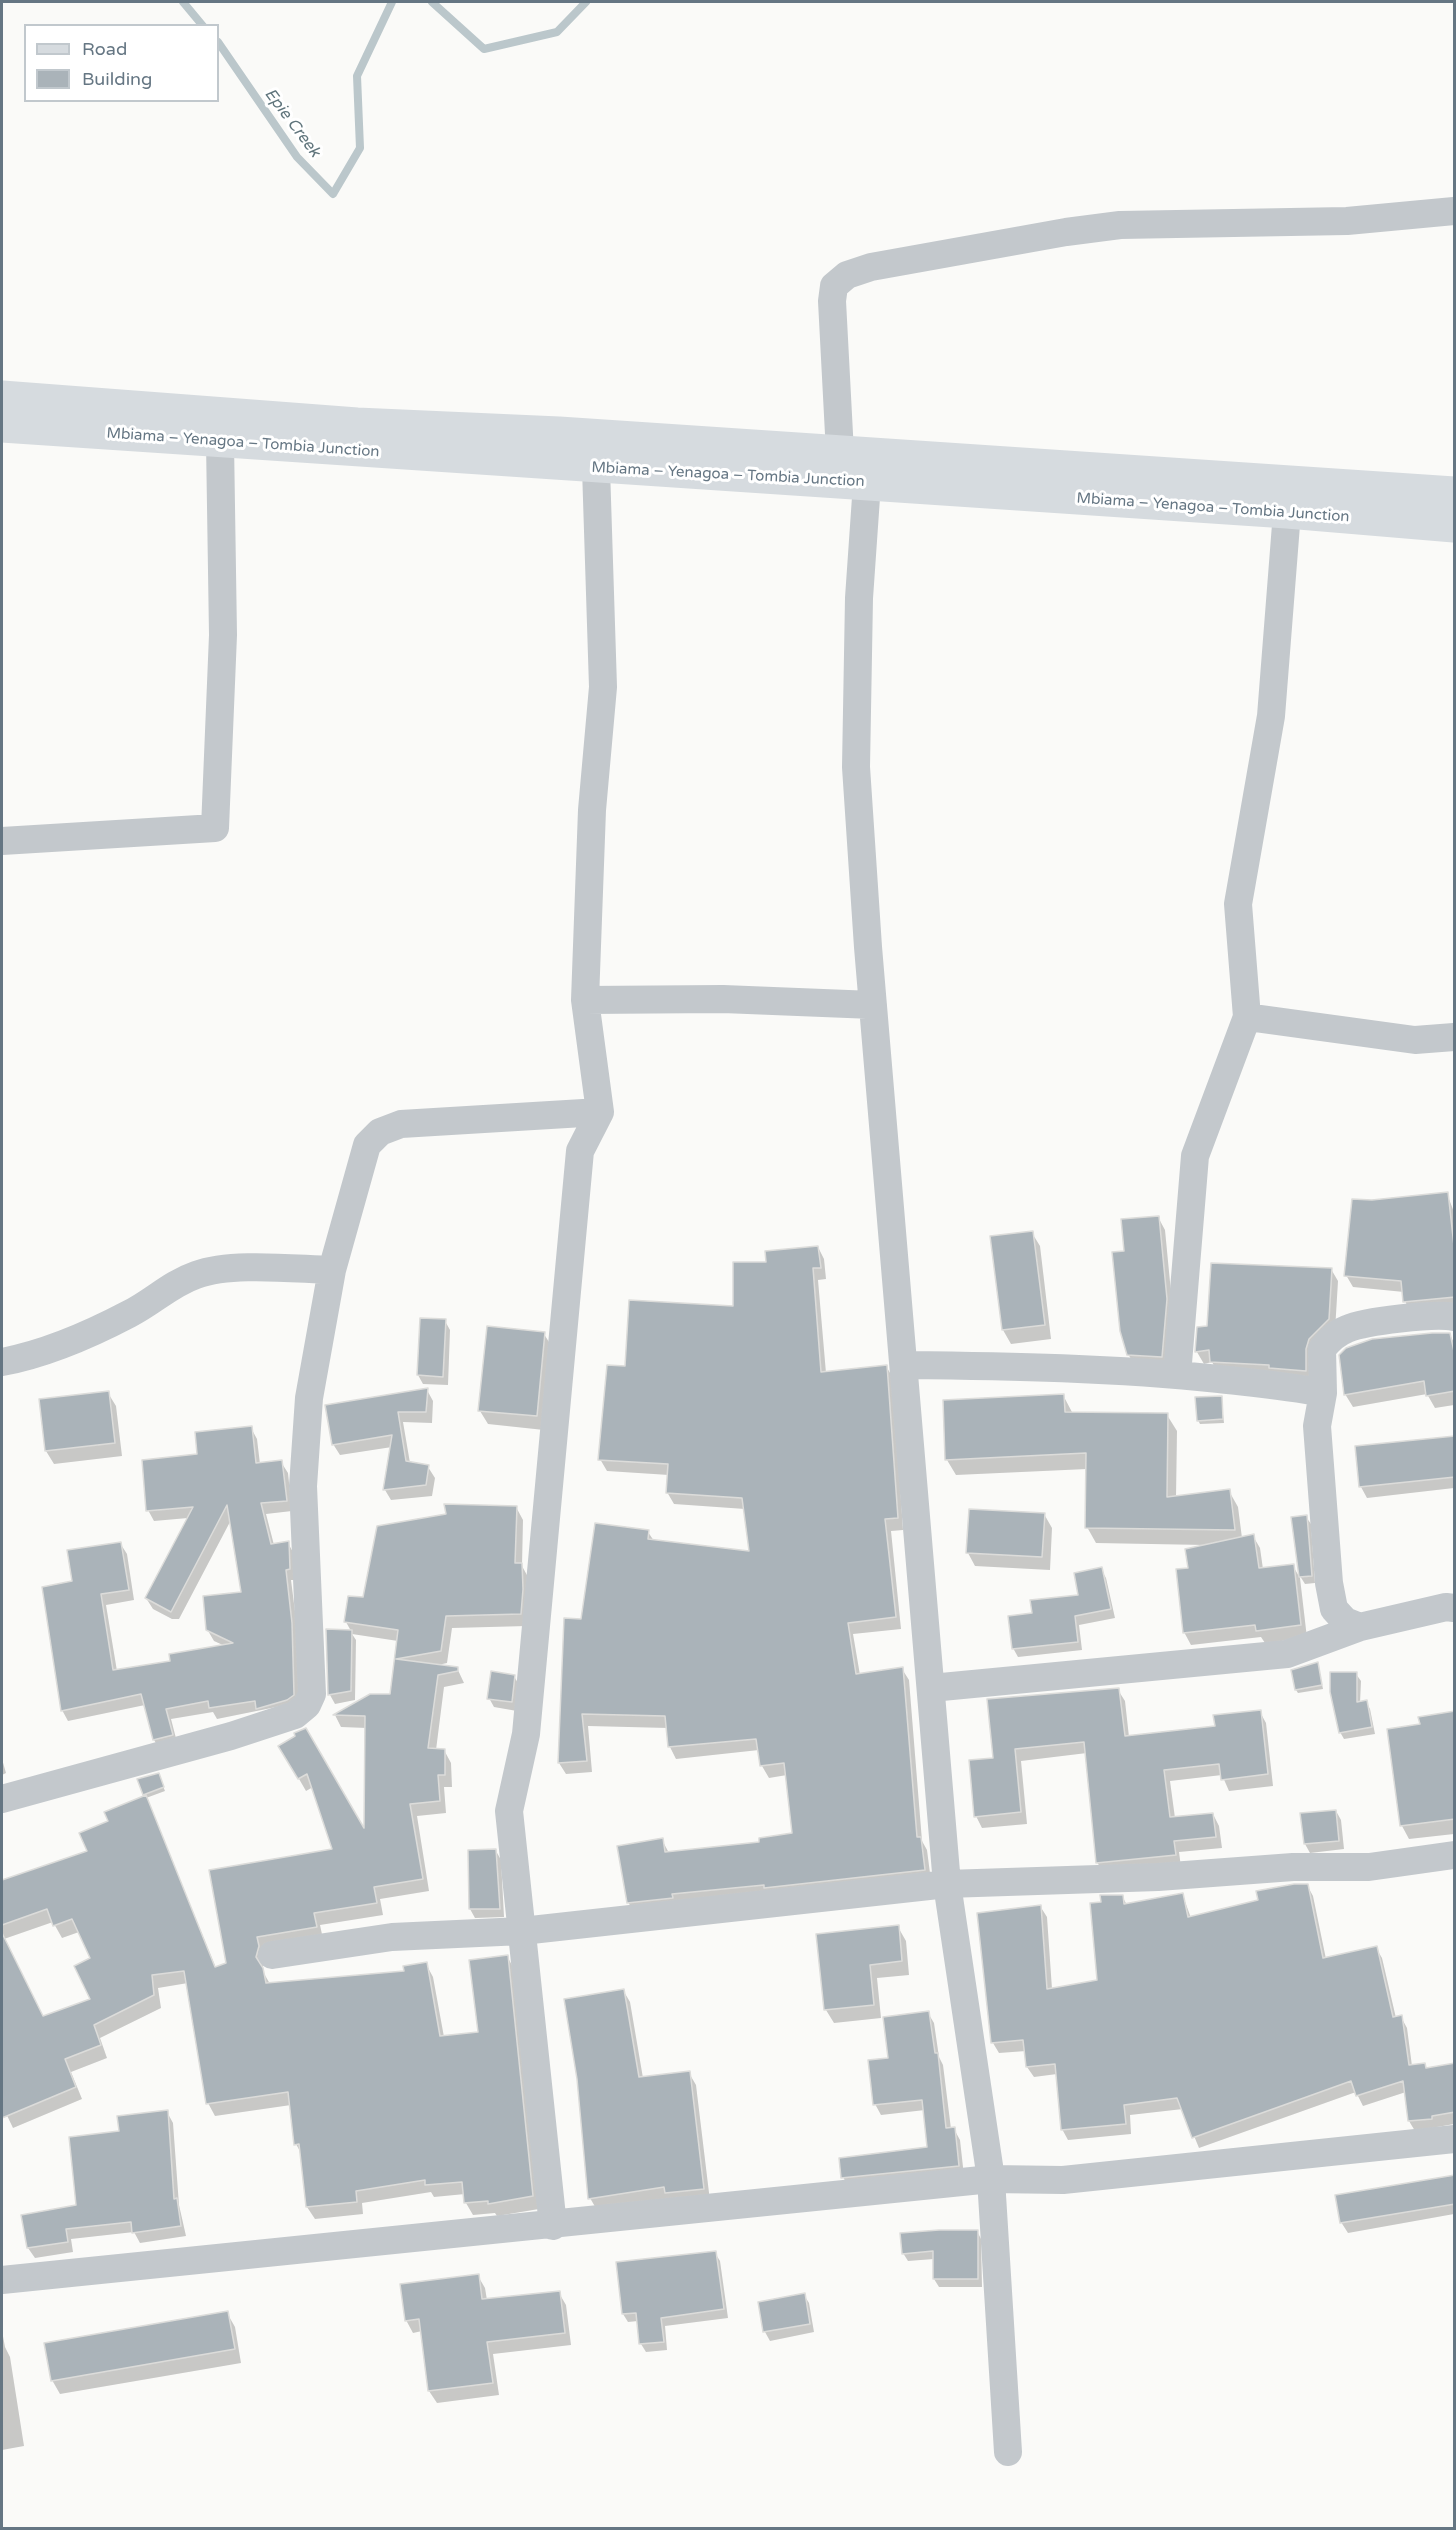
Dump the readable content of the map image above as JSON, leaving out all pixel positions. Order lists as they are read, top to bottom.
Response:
{
  "streets": {
    "main road": ["Mbiama – Yenagoa – Tombia Junction"]
  },
  "water": ["Epie Creek"],
  "legend": ["Road", "Building"]
}
